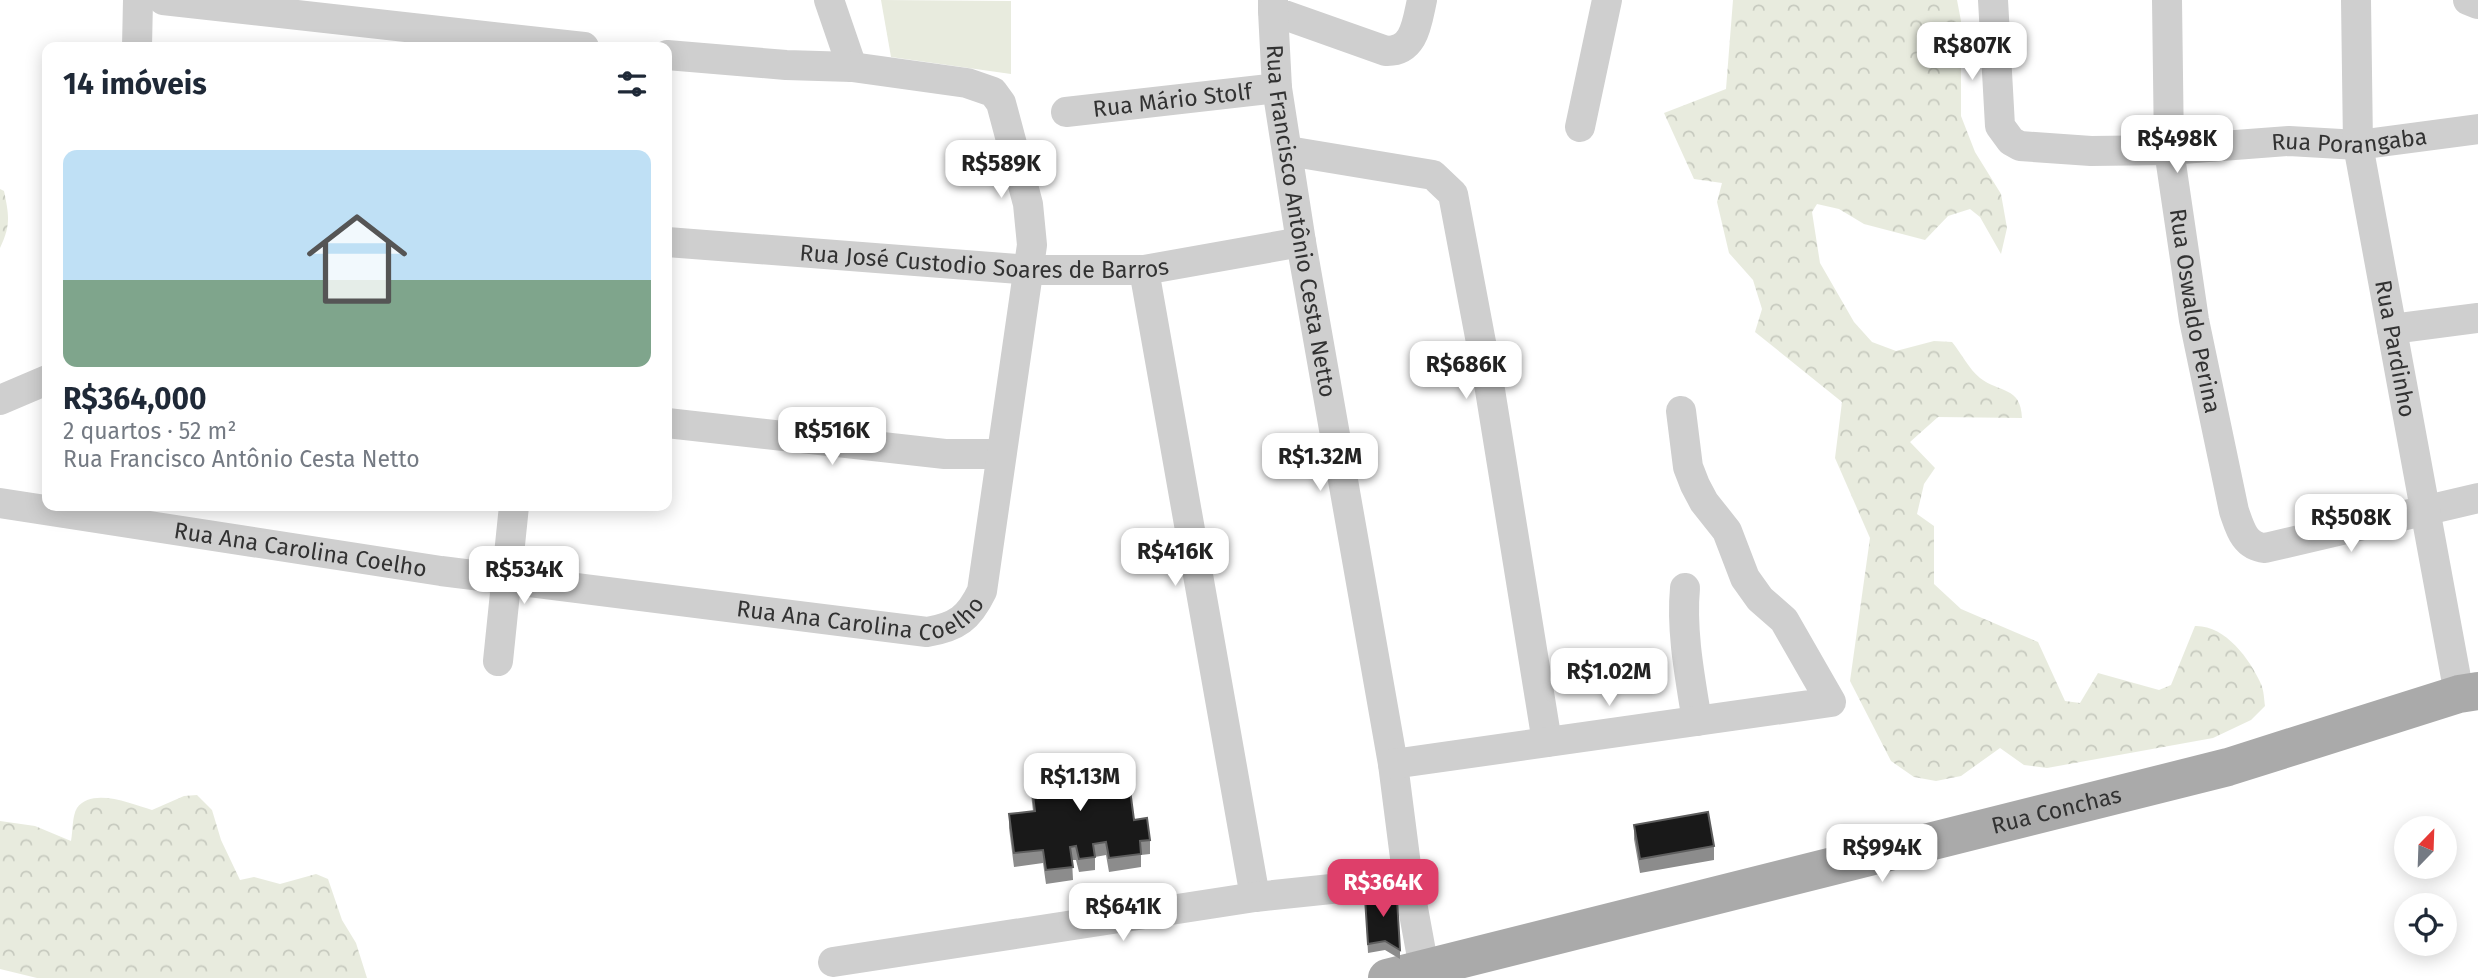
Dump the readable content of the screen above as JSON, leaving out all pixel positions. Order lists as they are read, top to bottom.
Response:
{
  "streets": {
    "main road": ["Rua Conchas"],
    "street": [
      "Rua Mário Stolf",
      "Rua Porangaba",
      "Rua Francisco Antônio Cesta Netto",
      "Rua José Custodio Soares de Barros",
      "Rua Oswaldo Perina",
      "Rua Pardinho",
      "Rua Ana Carolina Coelho"
    ]
  },
  "crossings": [
    ["Rua Mário Stolf", "Rua Francisco Antônio Cesta Netto"],
    ["Rua Porangaba", "Rua Oswaldo Perina"],
    ["Rua Porangaba", "Rua Pardinho"],
    ["Rua Francisco Antônio Cesta Netto", "Rua José Custodio Soares de Barros"],
    ["Rua Francisco Antônio Cesta Netto", "Rua Conchas"],
    ["Rua José Custodio Soares de Barros", "Rua Ana Carolina Coelho"],
    ["Rua Oswaldo Perina", "Rua Pardinho"],
    ["Rua Pardinho", "Rua Conchas"]
  ],
  "north": "top right",
  "page": {
    "price": [
      "R$807K",
      "R$498K",
      "R$589K",
      "R$686K",
      "R$516K",
      "R$1.32M",
      "R$508K",
      "R$416K",
      "R$534K",
      "R$1.02M",
      "R$1.13M",
      "R$994K",
      "R$364K",
      "R$641K"
    ],
    "heading": "14 imóveis",
    "list": [
      {
        "name": "R$364,000",
        "note": "2 quartos · 52 m² · Rua Francisco Antônio Cesta Netto"
      }
    ]
  }
}
